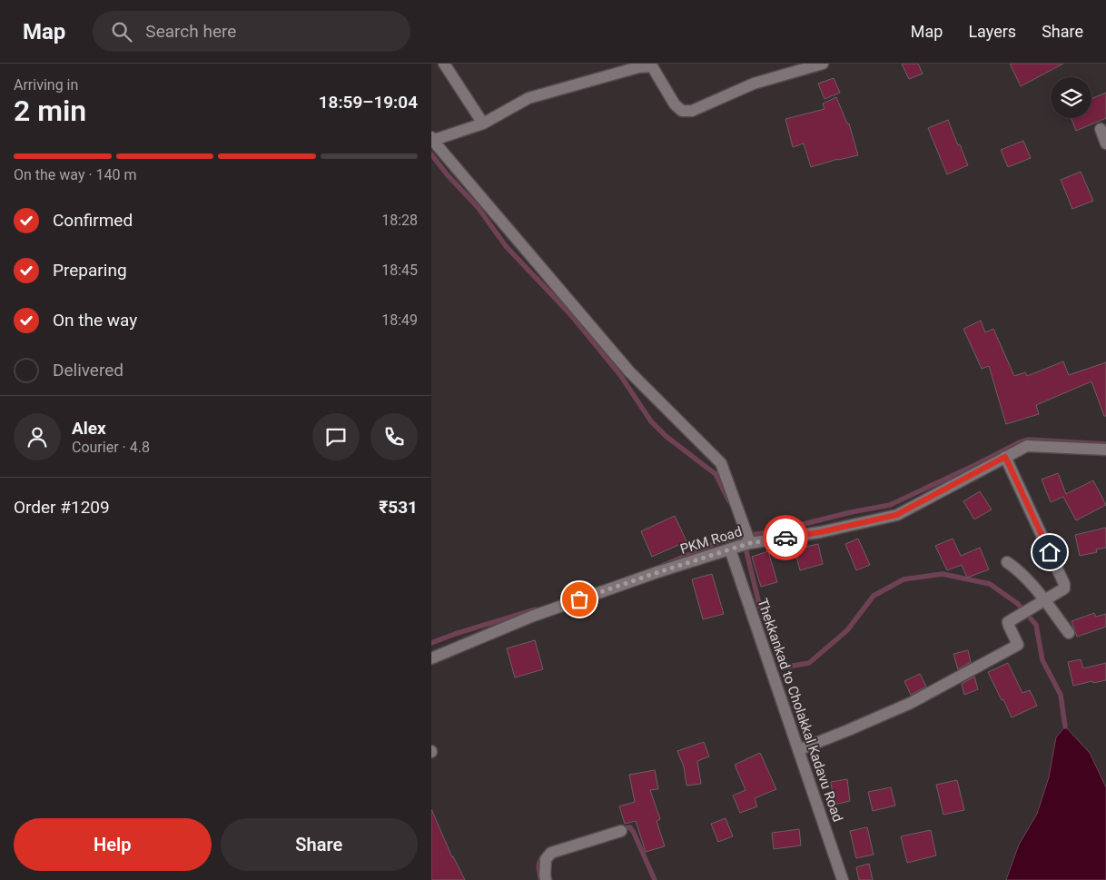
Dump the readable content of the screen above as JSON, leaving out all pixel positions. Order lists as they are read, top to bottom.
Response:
{
  "streets": {
    "street": ["PKM Road", "Thekkankad to Cholakkal Kadavu Road"]
  },
  "crossings": [
    ["PKM Road", "Thekkankad to Cholakkal Kadavu Road"]
  ],
  "page": {
    "header": "Map",
    "search": "Search here",
    "nav": ["Map", "Layers", "Share"],
    "heading": ["2 min", "Arriving in", "18:59–19:04"],
    "panel": [
      "Alex",
      "Courier · 4.8",
      "Order #1209",
      "₹531"
    ],
    "bar": "On the way · 140 m",
    "list": [
      ["Confirmed", "18:28"],
      ["Preparing", "18:45"],
      ["On the way", "18:49"],
      "Delivered"
    ],
    "buttons": ["Help", "Share"]
  }
}
